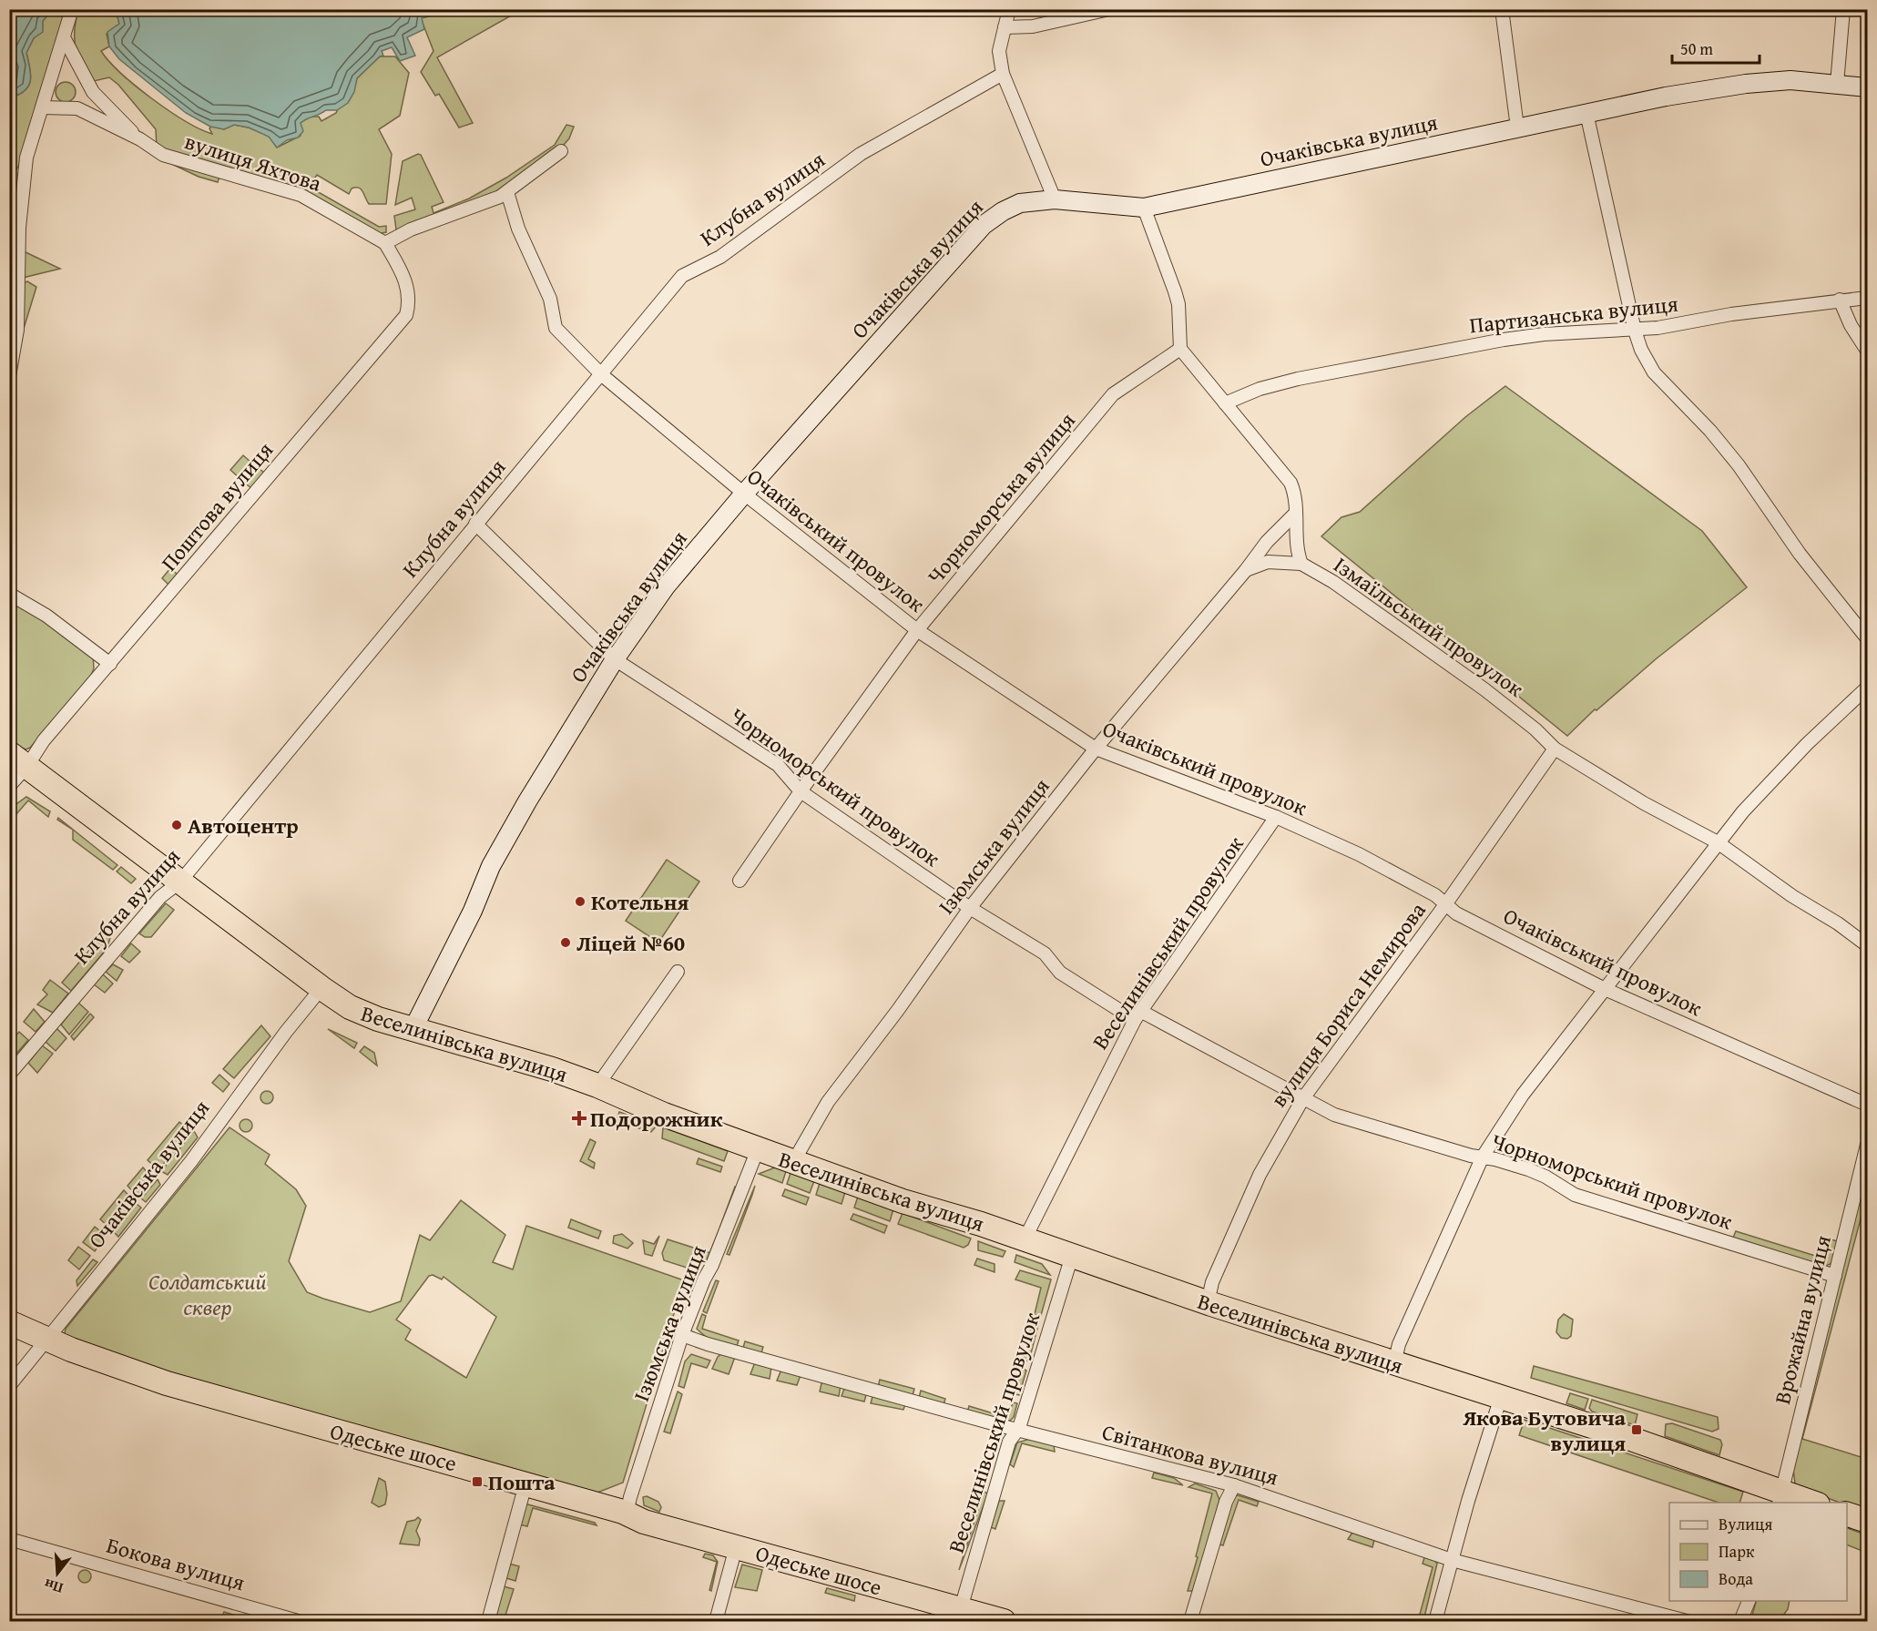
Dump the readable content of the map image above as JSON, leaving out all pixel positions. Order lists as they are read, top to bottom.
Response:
{
  "streets": {
    "highway": ["Веселинівська вулиця", "Одеське шосе"],
    "street": [
      "Очаківська вулиця",
      "вулиця Яхтова",
      "Клубна вулиця",
      "Партизанська вулиця",
      "Чорноморська вулиця",
      "Поштова вулиця",
      "Очаківський провулок",
      "Ізмаїльський провулок",
      "Чорноморський провулок",
      "Ізюмська вулиця",
      "Веселинівський провулок",
      "вулиця Бориса Немирова",
      "Врожайна вулиця",
      "Світанкова вулиця",
      "Бокова вулиця"
    ]
  },
  "crossings": [
    ["Очаківська вулиця", "Очаківський провулок"],
    ["Очаківська вулиця", "Чорноморський провулок"],
    ["Очаківська вулиця", "Веселинівська вулиця"],
    ["Очаківська вулиця", "Одеське шосе"],
    ["вулиця Яхтова", "Поштова вулиця"],
    ["Клубна вулиця", "Очаківський провулок"],
    ["Клубна вулиця", "Чорноморський провулок"],
    ["Клубна вулиця", "Веселинівська вулиця"],
    ["Партизанська вулиця", "Ізмаїльський провулок"],
    ["Чорноморська вулиця", "Очаківський провулок"],
    ["Чорноморська вулиця", "Ізмаїльський провулок"],
    ["Чорноморська вулиця", "Чорноморський провулок"],
    ["Поштова вулиця", "Веселинівська вулиця"],
    ["Очаківський провулок", "Ізюмська вулиця"],
    ["Очаківський провулок", "Веселинівський провулок"],
    ["Очаківський провулок", "вулиця Бориса Немирова"],
    ["Ізмаїльський провулок", "Ізюмська вулиця"],
    ["Ізмаїльський провулок", "вулиця Бориса Немирова"],
    ["Чорноморський провулок", "Ізюмська вулиця"],
    ["Чорноморський провулок", "Веселинівський провулок"],
    ["Чорноморський провулок", "вулиця Бориса Немирова"],
    ["Чорноморський провулок", "Врожайна вулиця"],
    ["Ізюмська вулиця", "Веселинівська вулиця"],
    ["Ізюмська вулиця", "Одеське шосе"],
    ["Ізюмська вулиця", "Світанкова вулиця"],
    ["Веселинівський провулок", "Веселинівська вулиця"],
    ["Веселинівський провулок", "Одеське шосе"],
    ["Веселинівський провулок", "Світанкова вулиця"],
    ["вулиця Бориса Немирова", "Веселинівська вулиця"],
    ["Веселинівська вулиця", "Врожайна вулиця"]
  ],
  "parks": ["Солдатський сквер"],
  "places": {
    "other": ["Автоцентр", "Котельня", "Ліцей №60"],
    "health": ["Подорожник"],
    "transit": ["Якова Бутовича вулиця", "Пошта"]
  },
  "legend": ["Вулиця", "Парк", "Вода"],
  "scale_bar": "50 m",
  "north": "bottom"
}
